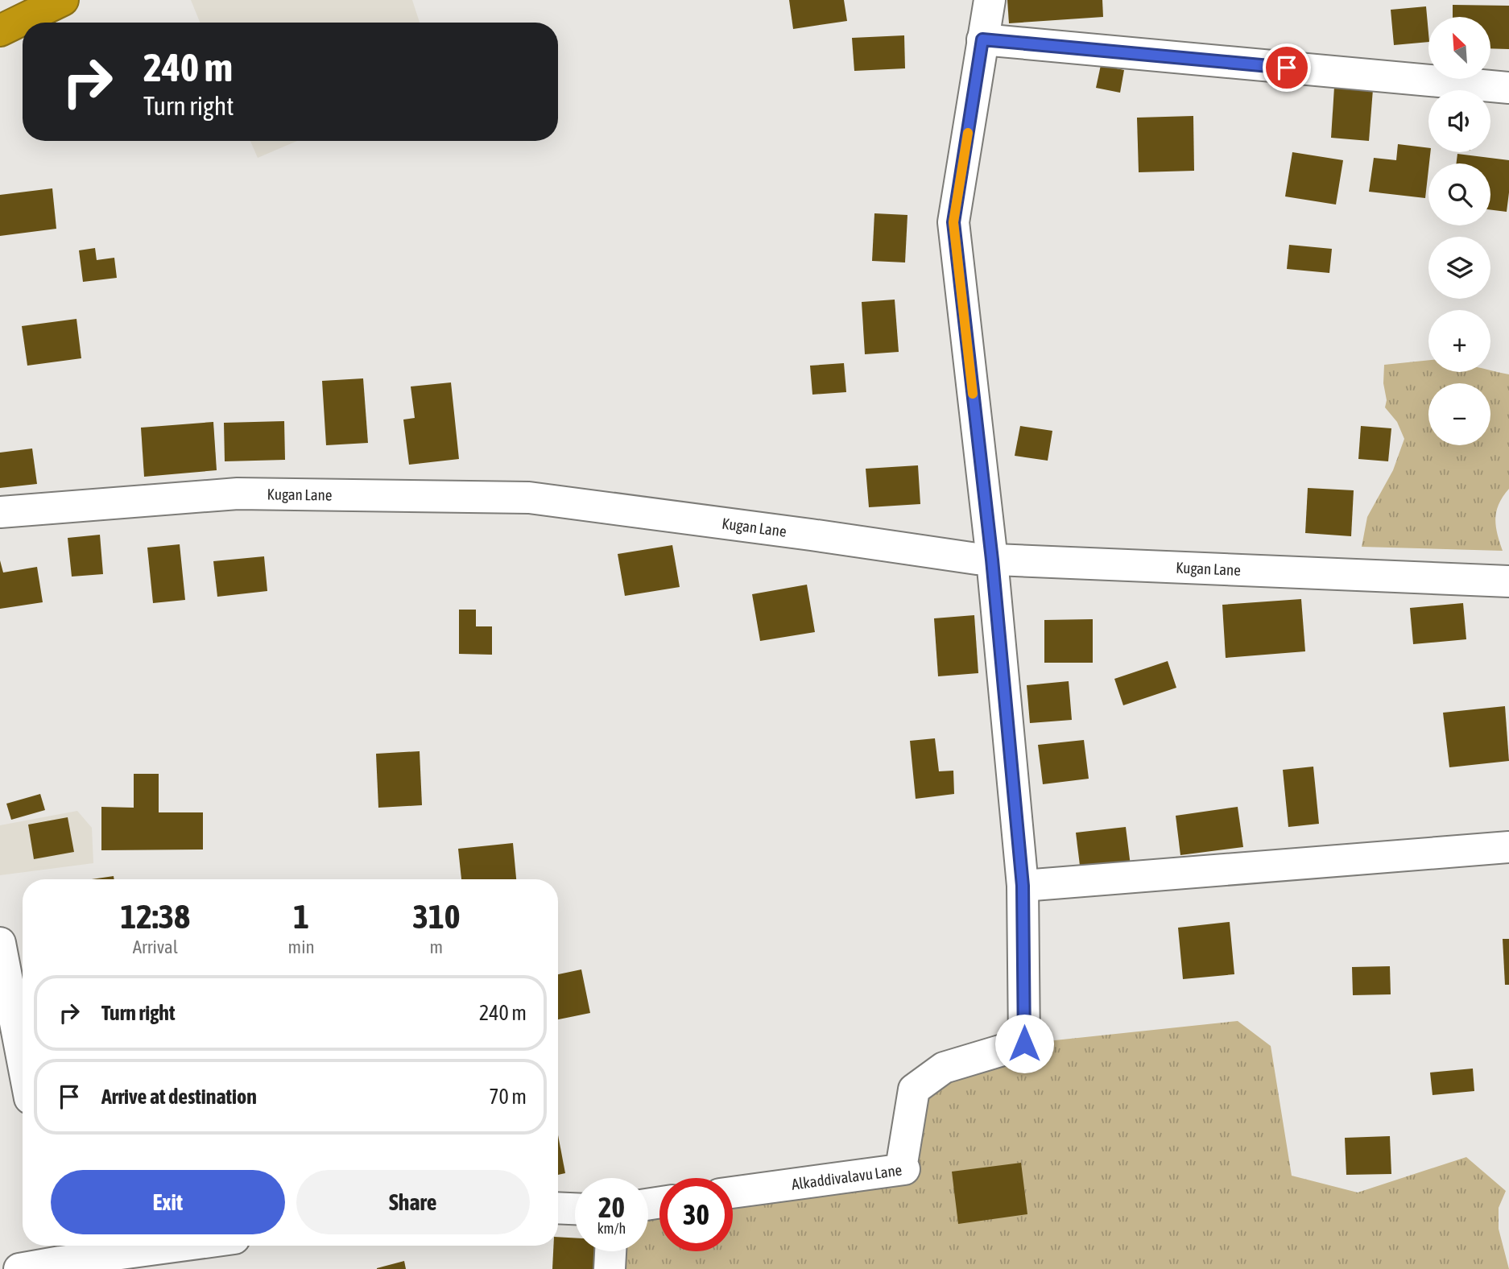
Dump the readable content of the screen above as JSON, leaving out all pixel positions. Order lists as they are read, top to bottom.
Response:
{
  "streets": {
    "street": ["Kugan Lane", "Alkaddivalavu Lane"]
  },
  "crossings": [
    ["Kugan Lane", "Alkaddivalavu Lane"]
  ],
  "north": "top left",
  "page": {
    "map_buttons": ["+", "−"],
    "turn": ["240 m", "Turn right"],
    "eta": [
      "12:38",
      "Arrival",
      "1",
      "min",
      "310",
      "m"
    ],
    "list": [
      {
        "name": "Turn right",
        "value": "240 m"
      },
      {
        "name": "Arrive at destination",
        "value": "70 m"
      }
    ],
    "buttons": ["Exit", "Share"],
    "speed": "20 km/h",
    "limit": "30"
  }
}
